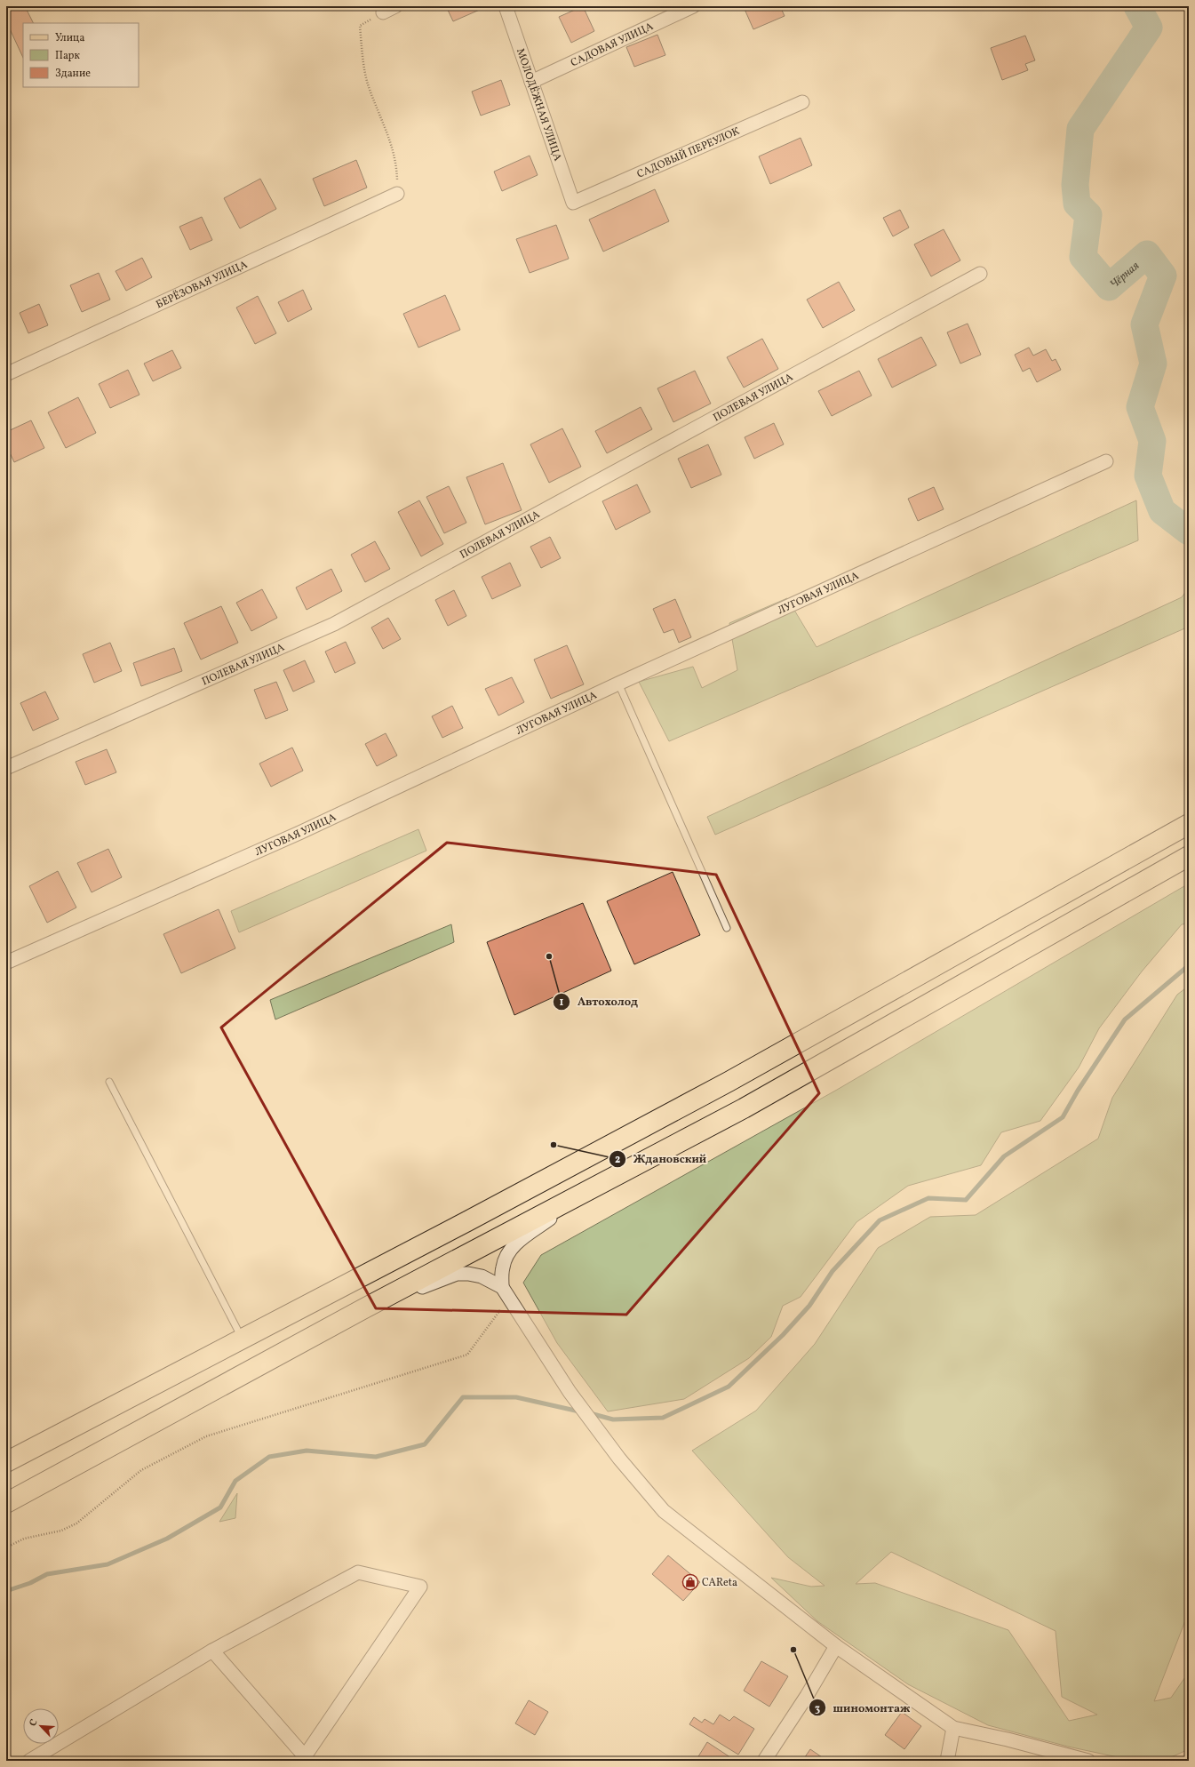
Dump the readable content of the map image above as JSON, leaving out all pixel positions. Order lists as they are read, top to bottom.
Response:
{
  "streets": {
    "street": [
      "САДОВАЯ УЛИЦА",
      "МОЛОДЁЖНАЯ УЛИЦА",
      "САДОВЫЙ ПЕРЕУЛОК",
      "БЕРЁЗОВАЯ УЛИЦА",
      "ПОЛЕВАЯ УЛИЦА",
      "ЛУГОВАЯ УЛИЦА"
    ]
  },
  "crossings": [
    ["САДОВАЯ УЛИЦА", "МОЛОДЁЖНАЯ УЛИЦА"],
    ["МОЛОДЁЖНАЯ УЛИЦА", "САДОВЫЙ ПЕРЕУЛОК"]
  ],
  "water": ["Чёрная"],
  "places": {
    "other": ["Автохолод", "Ждановский", "шиномонтаж"],
    "shop": ["CAReta"]
  },
  "legend": ["Улица", "Парк", "Здание"],
  "north": "top left"
}
